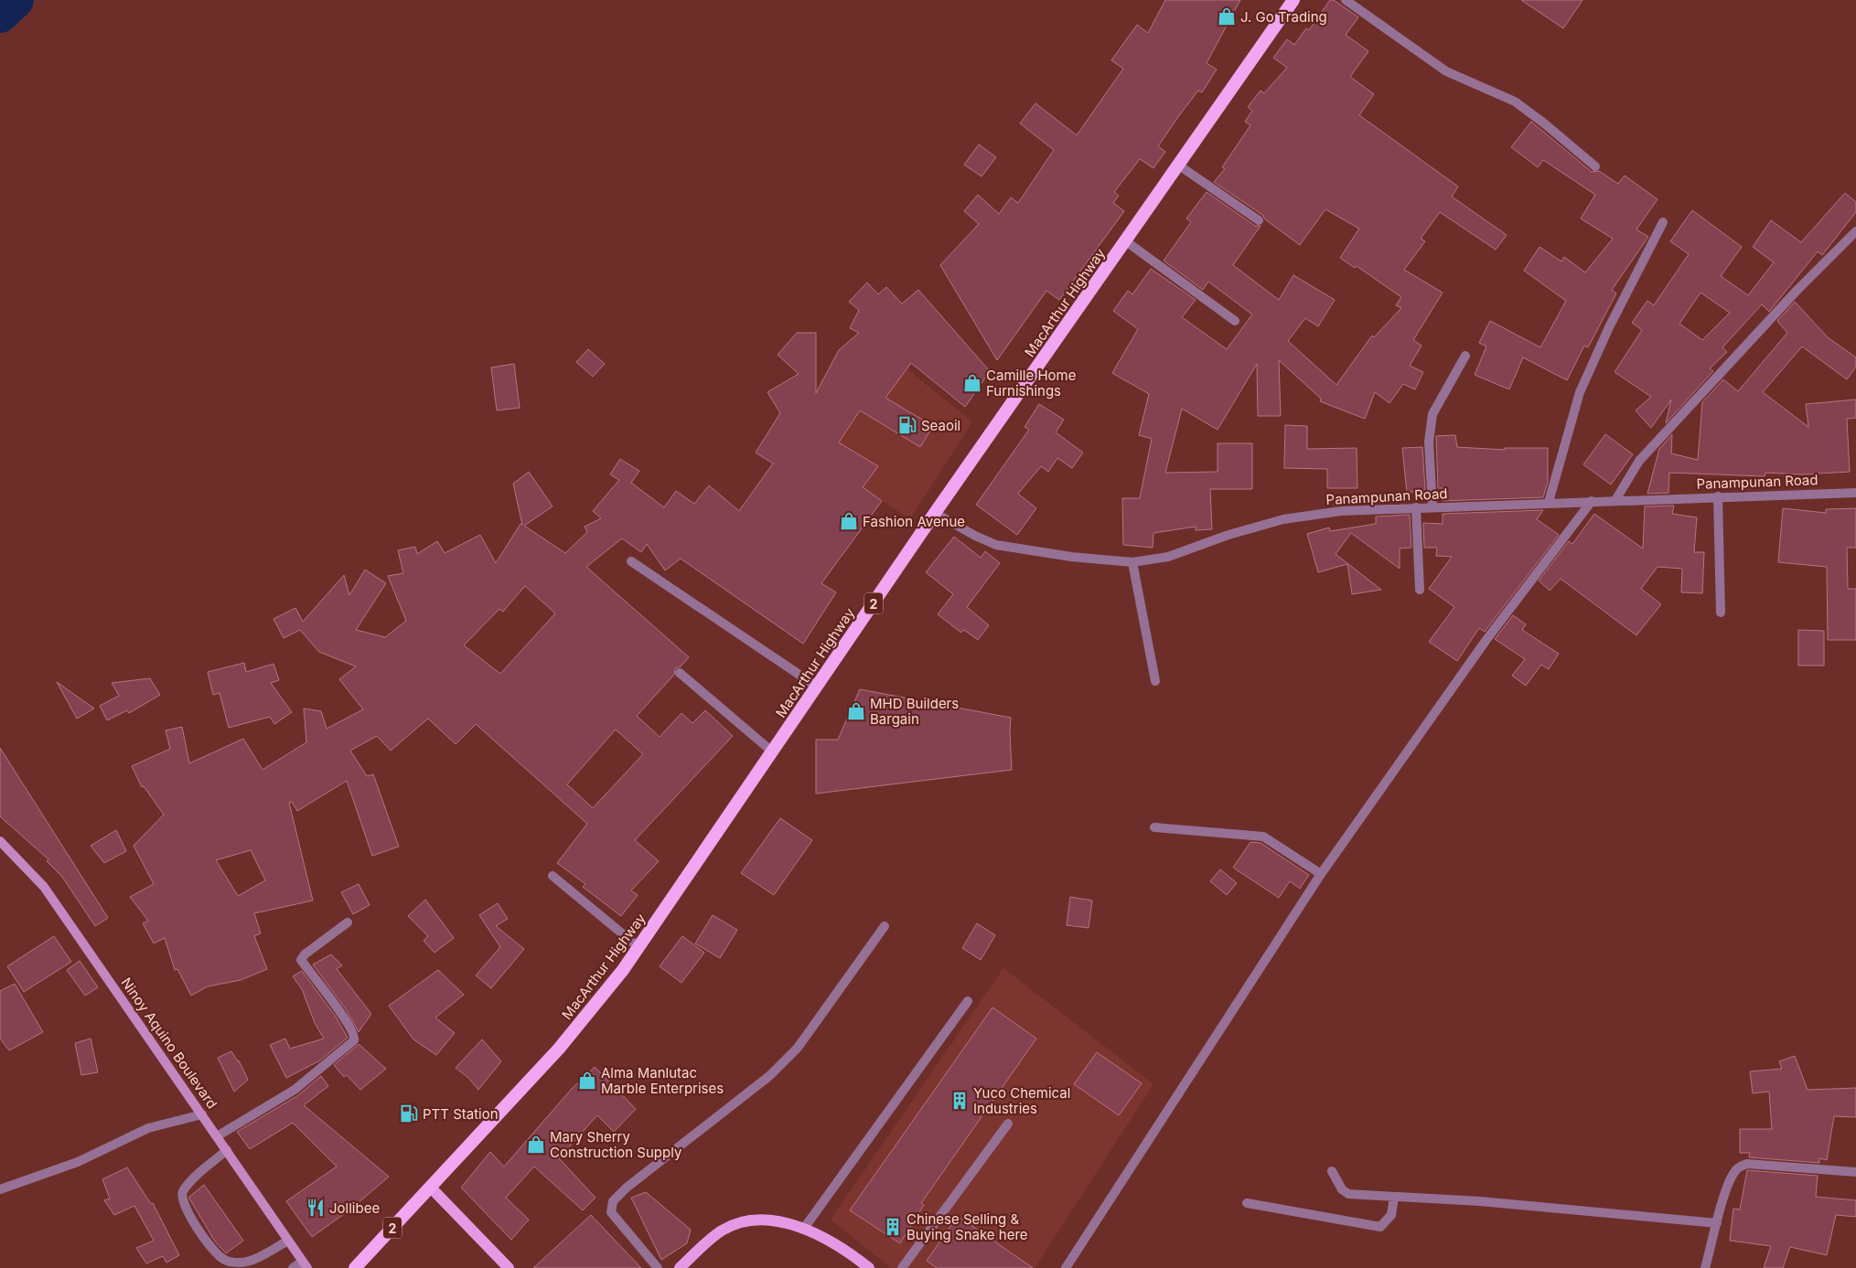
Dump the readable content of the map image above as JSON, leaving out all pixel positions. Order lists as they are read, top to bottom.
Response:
{
  "streets": {
    "highway": ["MacArthur Highway", "2"],
    "main road": ["Ninoy Aquino Boulevard"],
    "street": ["Panampunan Road"]
  },
  "crossings": [
    ["MacArthur Highway", "Panampunan Road"]
  ],
  "places": {
    "shop": [
      "J. Go Trading",
      "Camille Home Furnishings",
      "Fashion Avenue",
      "MHD Builders Bargain",
      "Alma Manlutac Marble Enterprises",
      "Mary Sherry Construction Supply"
    ],
    "fuel station": ["Seaoil", "PTT Station"],
    "building": ["Yuco Chemical Industries", "Chinese Selling & Buying Snake here"],
    "restaurant": ["Jollibee"]
  }
}
